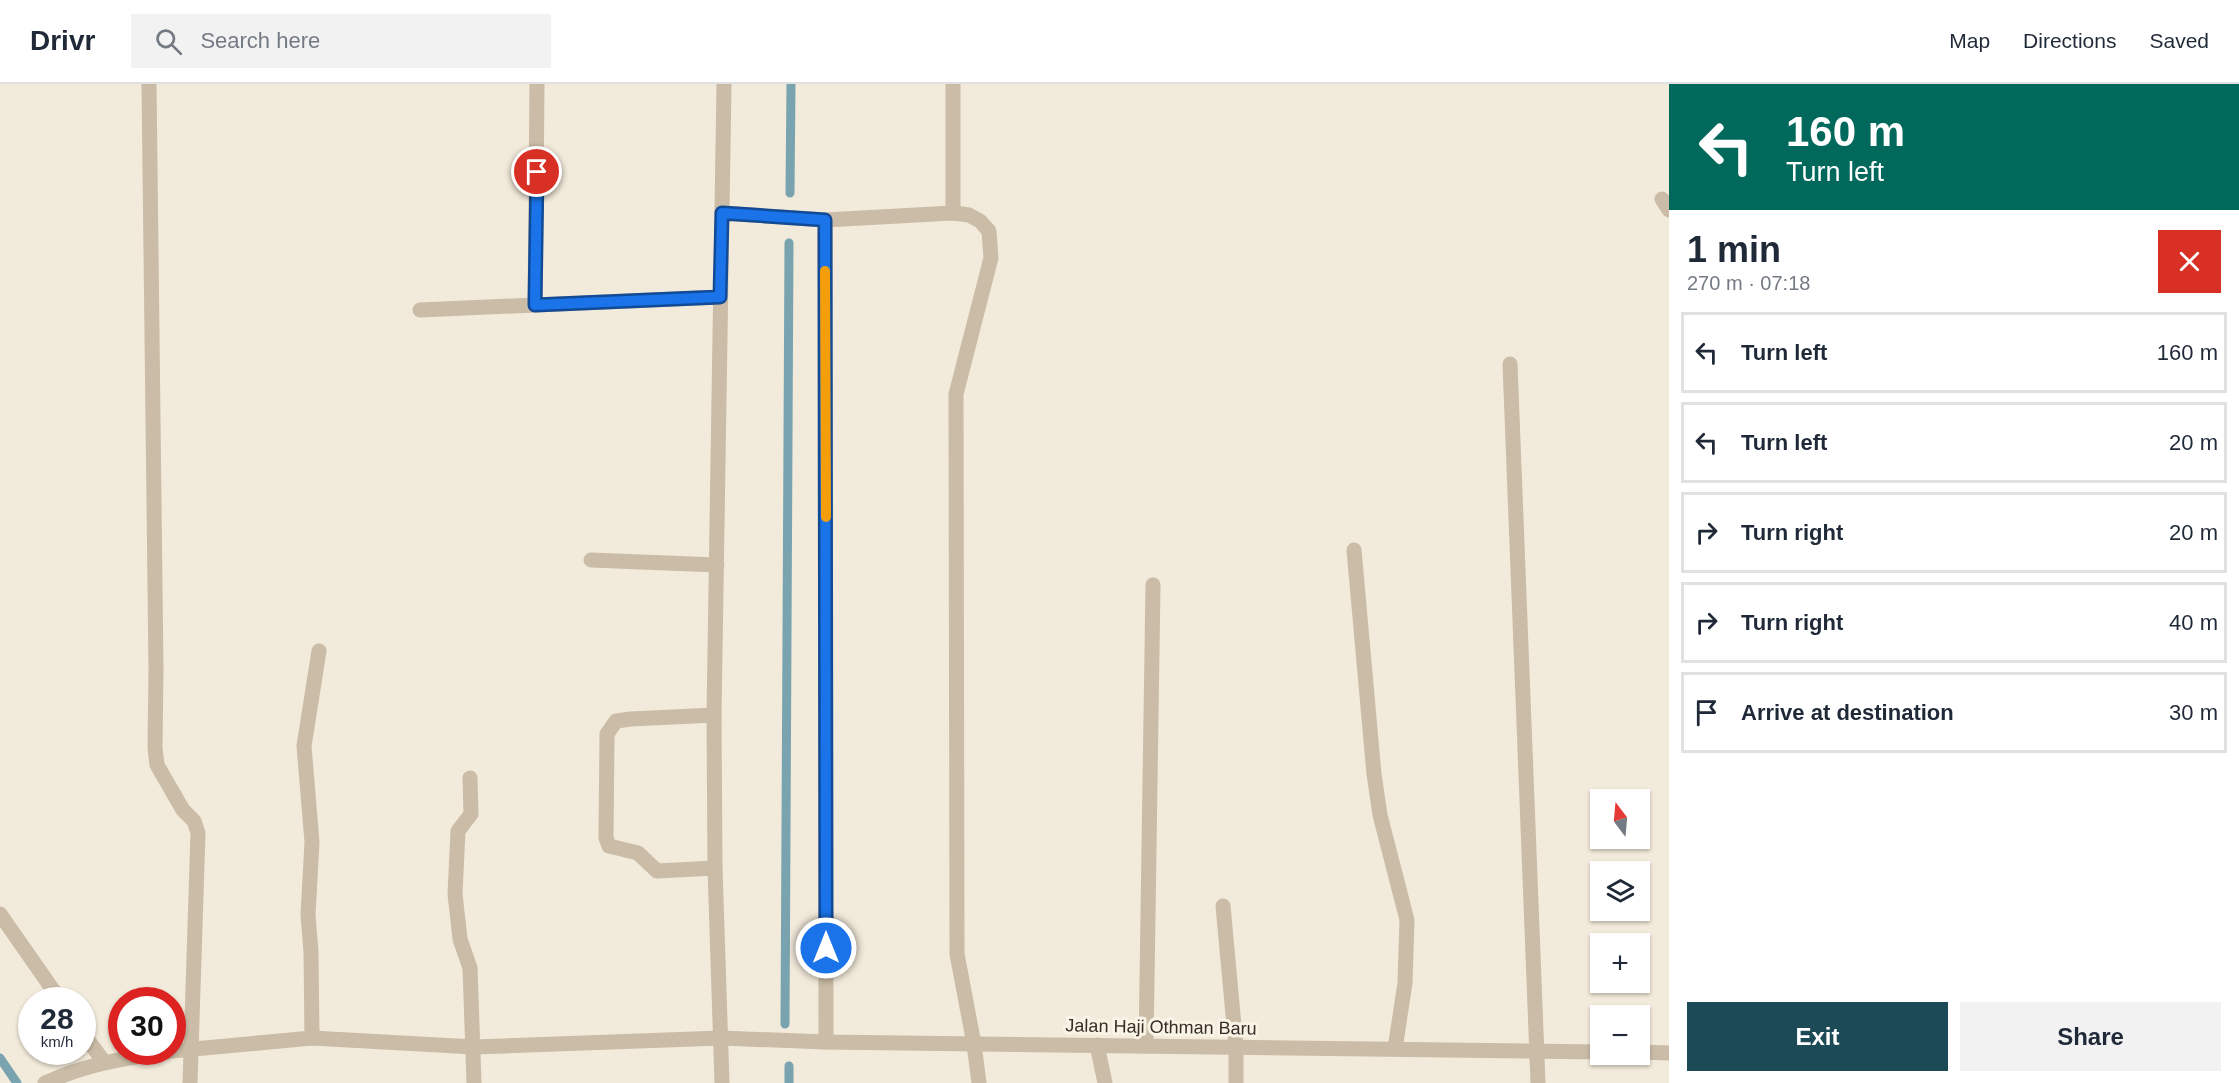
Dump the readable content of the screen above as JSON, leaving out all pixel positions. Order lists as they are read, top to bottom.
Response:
{
  "streets": {
    "street": ["Jalan Haji Othman Baru"]
  },
  "north": "top",
  "page": {
    "header": "Drivr",
    "search": "Search here",
    "nav": ["Map", "Directions", "Saved"],
    "turn": ["160 m", "Turn left"],
    "heading": ["1 min", "270 m · 07:18"],
    "list": [
      {
        "name": "Turn left",
        "value": "160 m"
      },
      {
        "name": "Turn left",
        "value": "20 m"
      },
      {
        "name": "Turn right",
        "value": "20 m"
      },
      {
        "name": "Turn right",
        "value": "40 m"
      },
      {
        "name": "Arrive at destination",
        "value": "30 m"
      }
    ],
    "map_buttons": ["+", "−"],
    "speed": "28 km/h",
    "limit": "30",
    "buttons": ["Exit", "Share"]
  }
}
